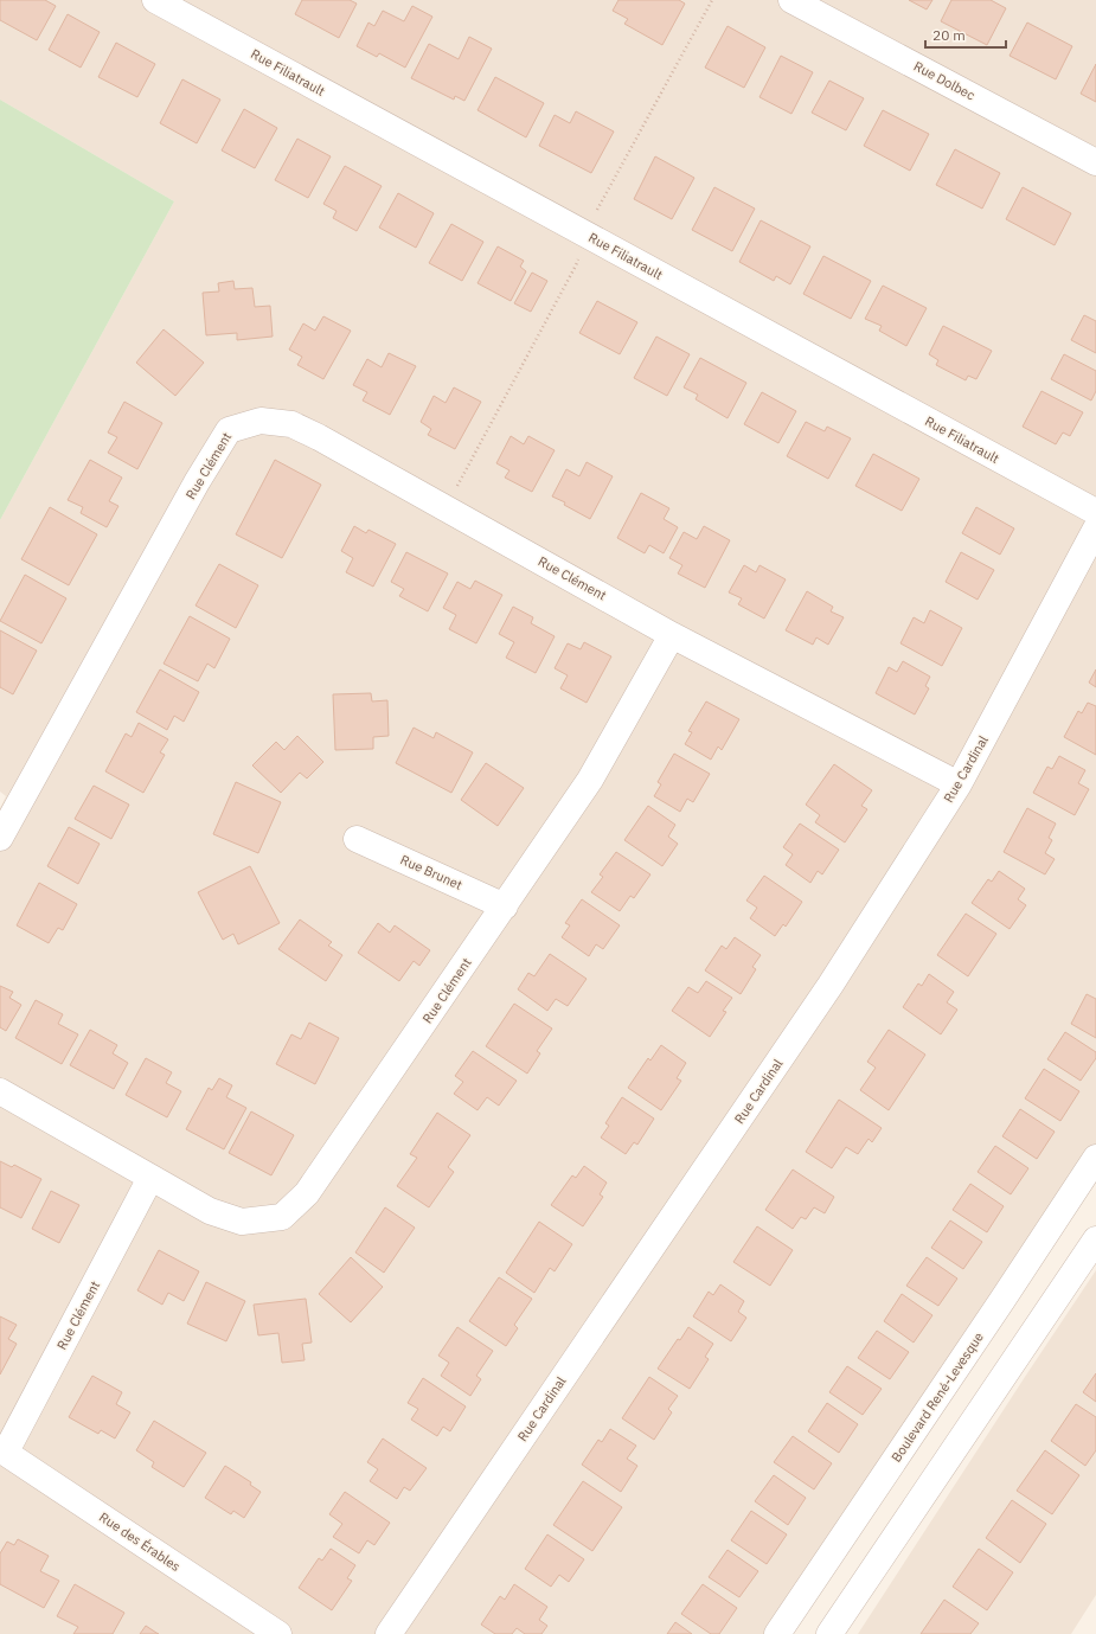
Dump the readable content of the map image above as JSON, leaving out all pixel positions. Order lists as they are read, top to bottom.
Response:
{
  "streets": {
    "street": [
      "Rue Filiatrault",
      "Rue Dolbec",
      "Rue Clément",
      "Rue Cardinal",
      "Rue Brunet",
      "Boulevard René-Levesque",
      "Rue des Érables"
    ]
  },
  "crossings": [
    ["Rue Clément", "Rue Cardinal"],
    ["Rue Clément", "Rue Brunet"],
    ["Rue Clément", "Rue des Érables"]
  ],
  "scale_bar": "20 m"
}
